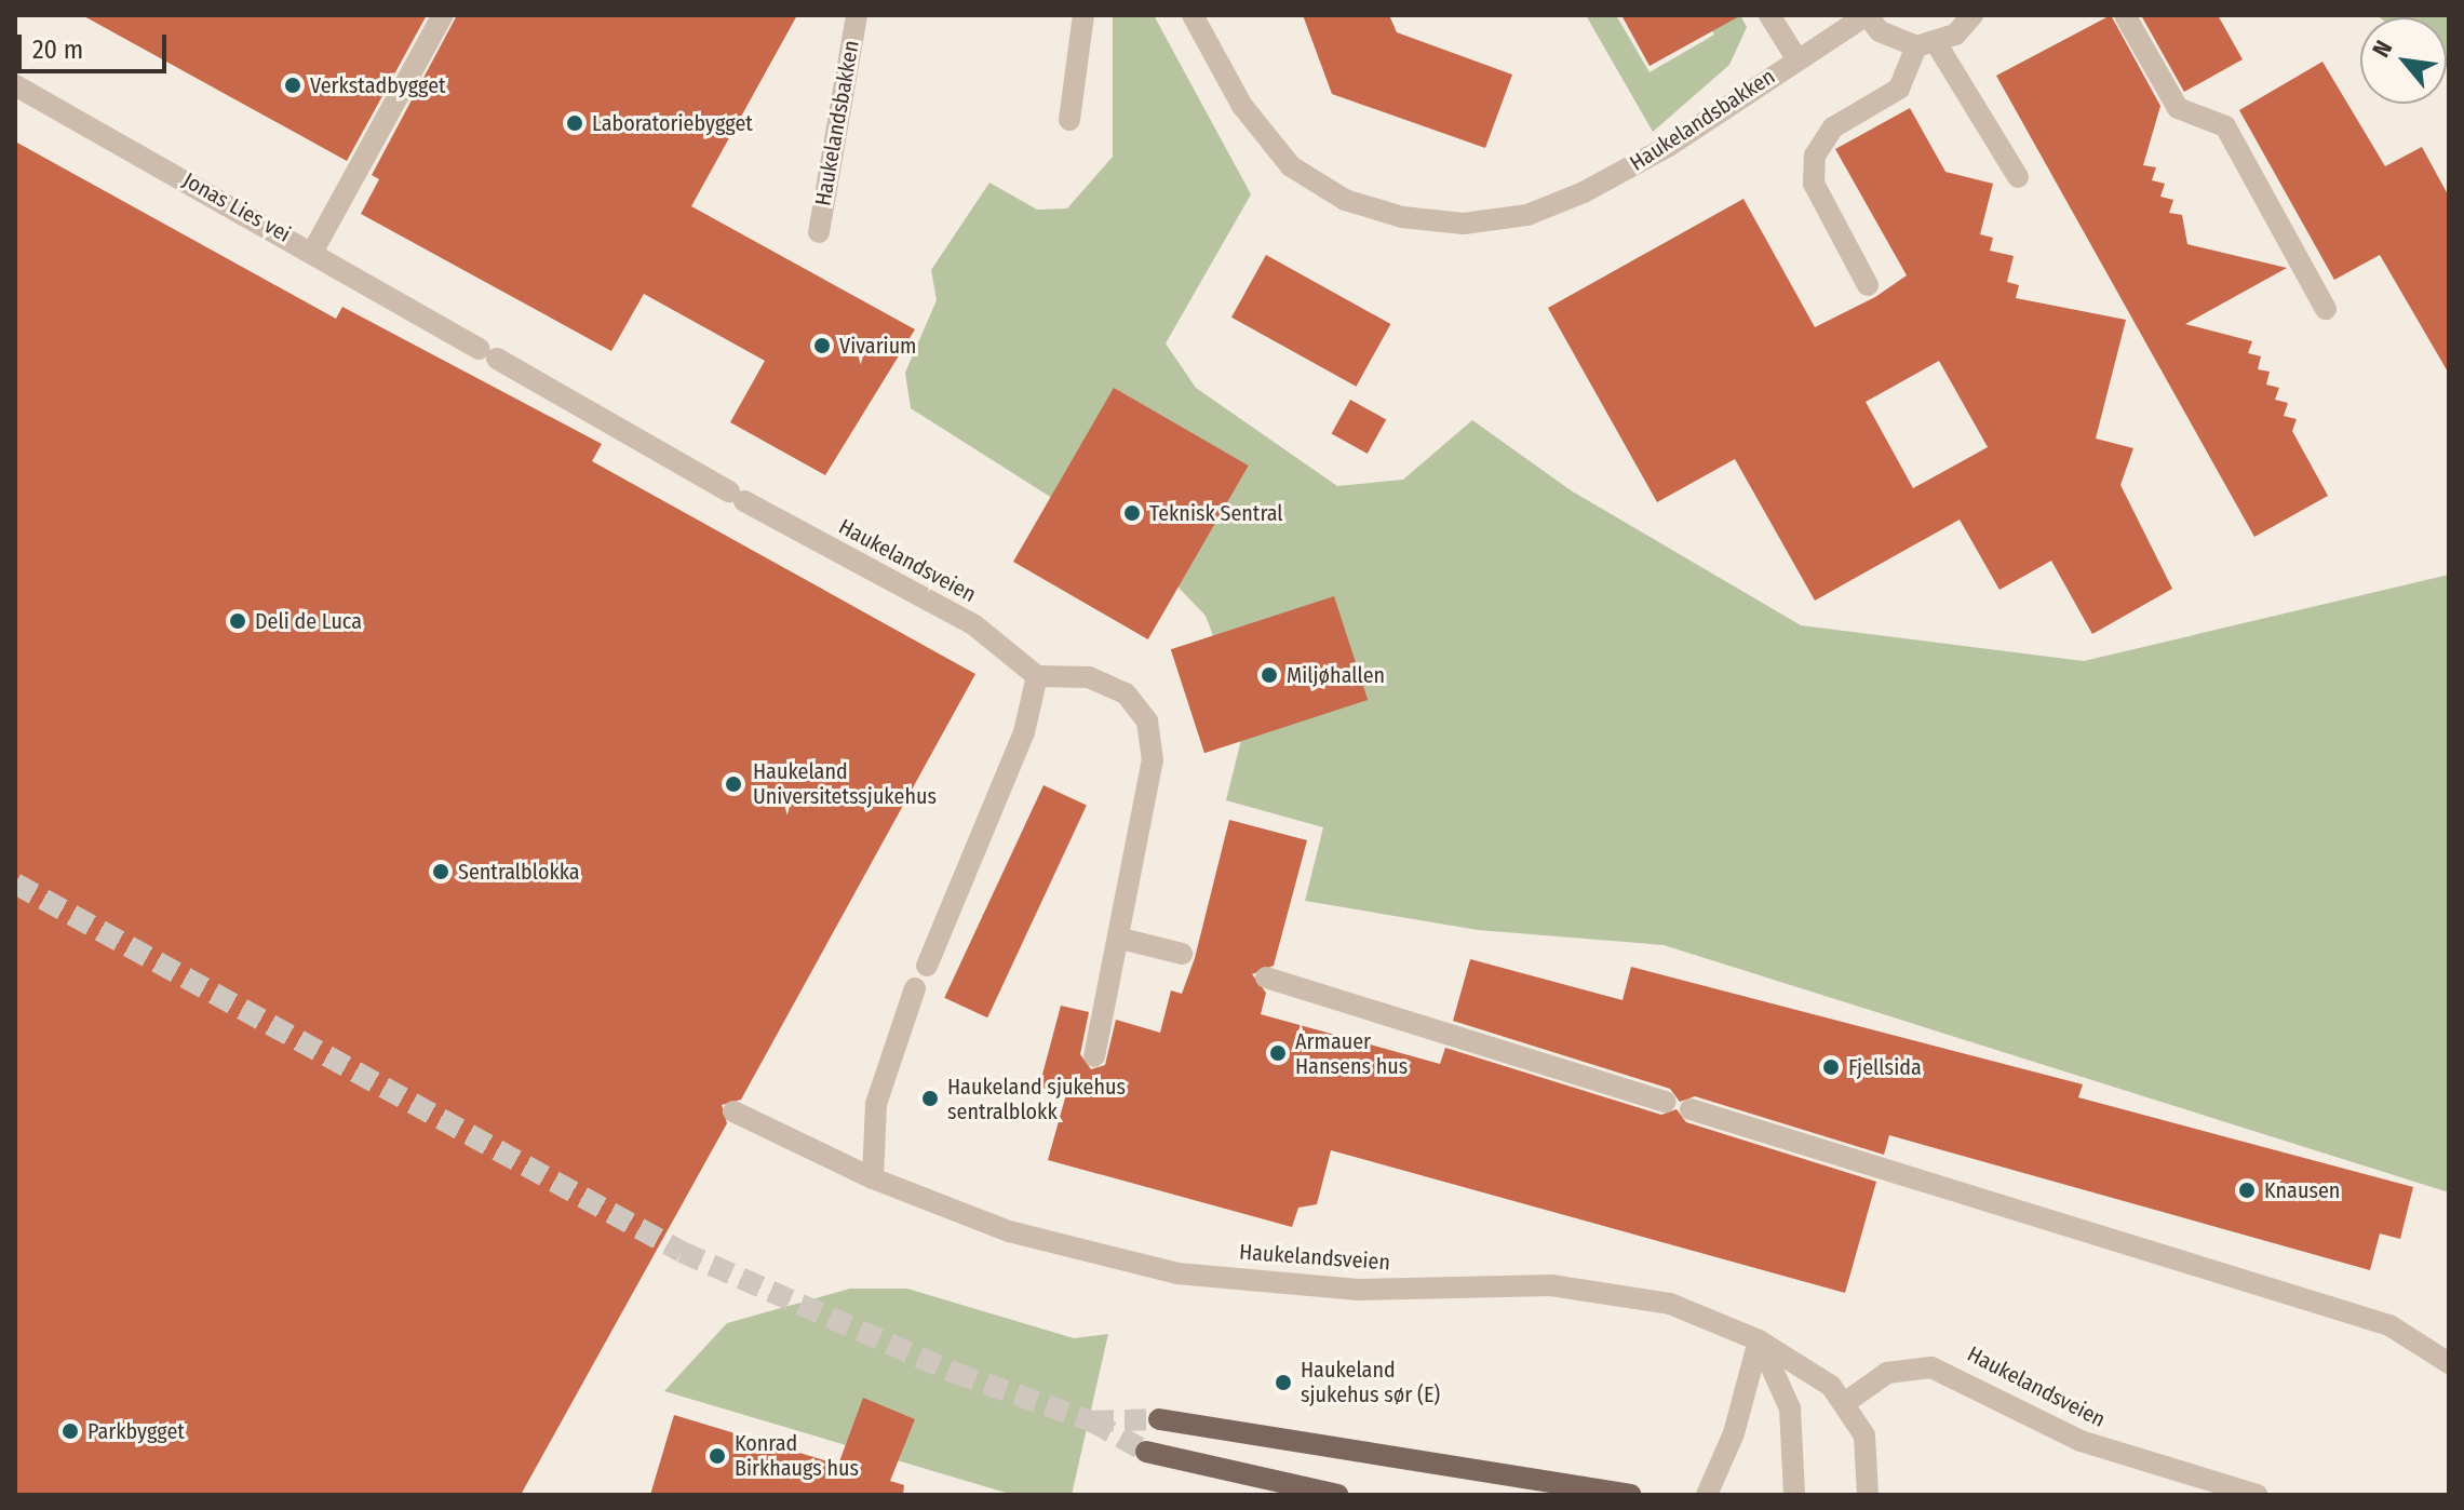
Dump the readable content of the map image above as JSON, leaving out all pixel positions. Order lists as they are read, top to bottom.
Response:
{
  "streets": {
    "street": ["Haukelandsbakken", "Jonas Lies vei", "Haukelandsveien"]
  },
  "crossings": [
    ["Jonas Lies vei", "Haukelandsveien"]
  ],
  "places": [
    "Verkstadbygget",
    "Laboratoriebygget",
    "Vivarium",
    "Teknisk Sentral",
    "Deli de Luca",
    "Miljøhallen",
    "Haukeland Universitetssjukehus",
    "Sentralblokka",
    "Armauer Hansens hus",
    "Fjellsida",
    "Haukeland sjukehus sentralblokk",
    "Knausen",
    "Haukeland sjukehus sør (E)",
    "Parkbygget",
    "Konrad Birkhaugs hus"
  ],
  "scale_bar": "20 m",
  "north": "top left"
}
